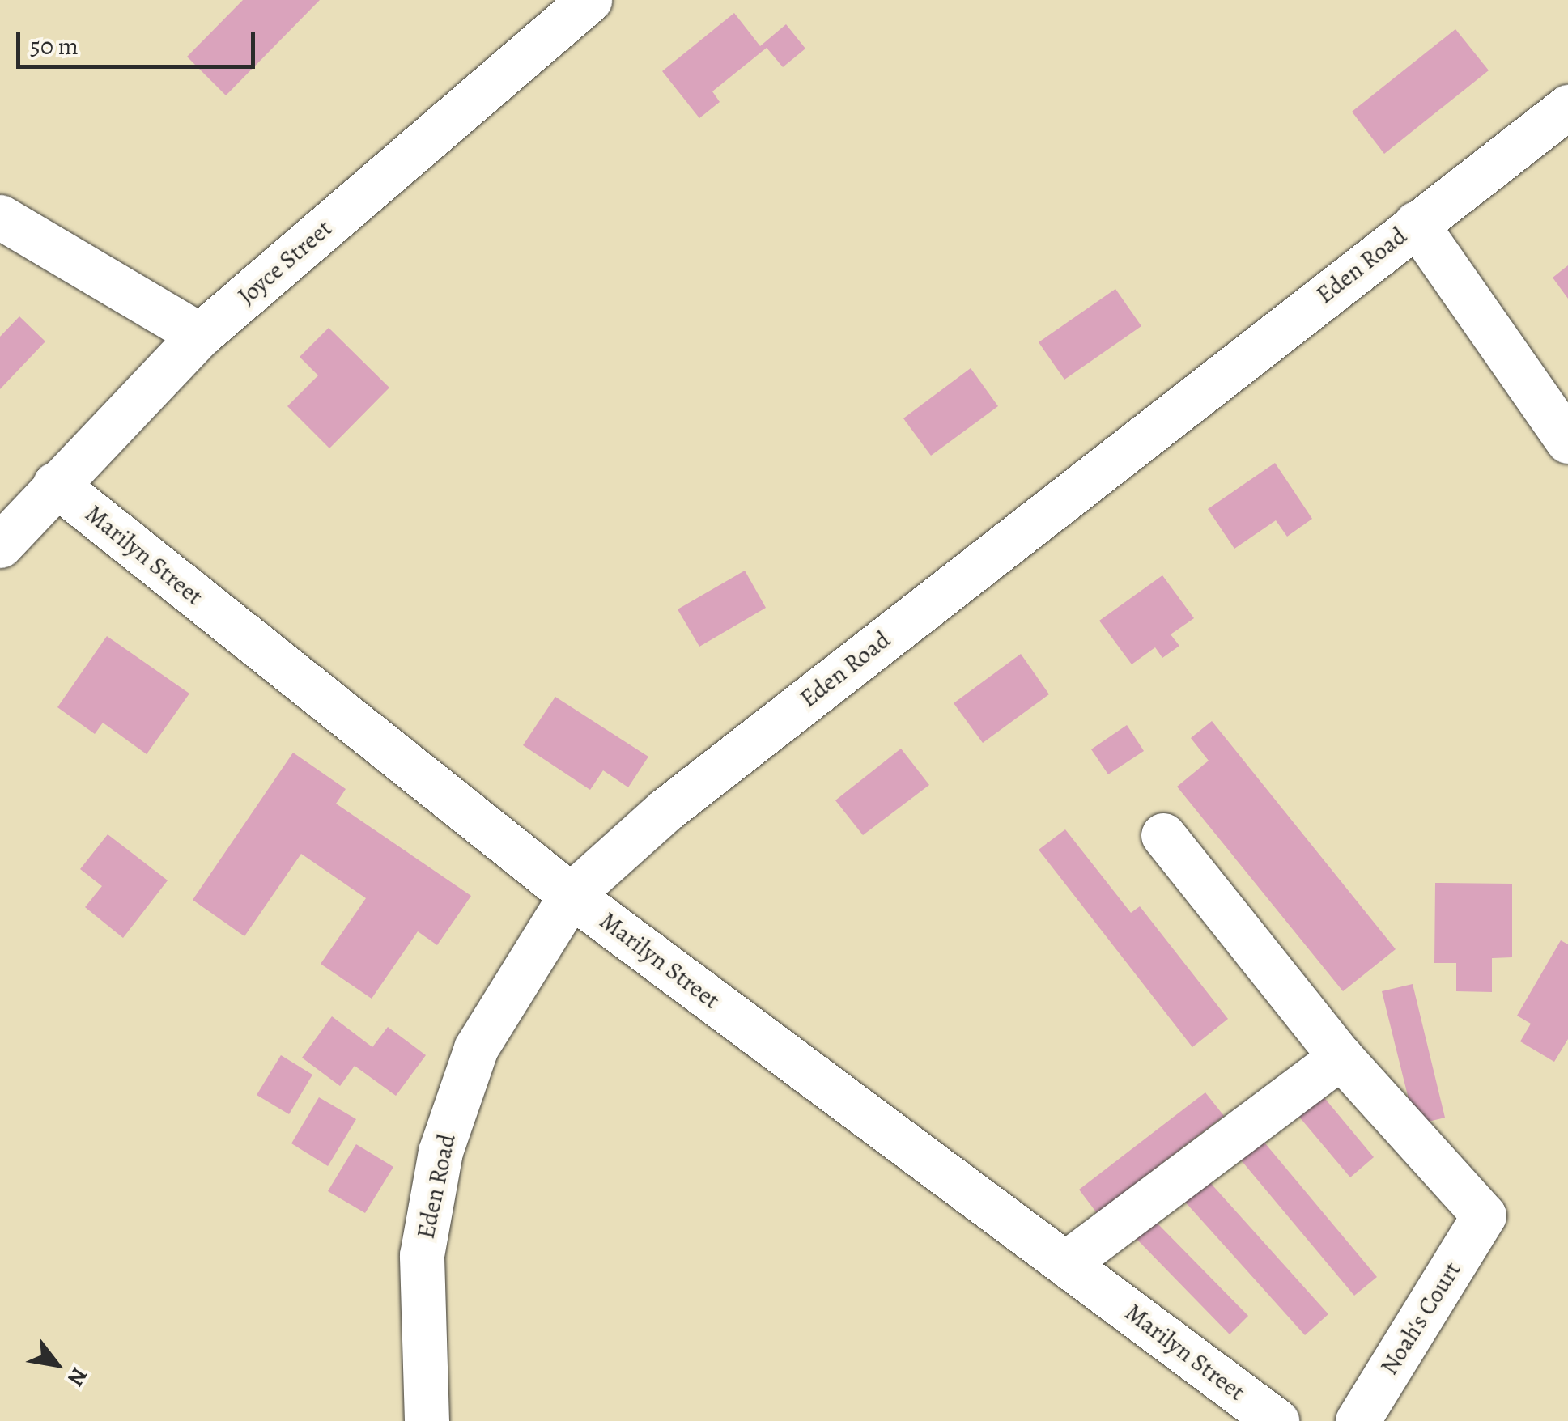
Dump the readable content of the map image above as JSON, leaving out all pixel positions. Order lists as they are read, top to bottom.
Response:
{
  "streets": {
    "street": [
      "Joyce Street",
      "Eden Road",
      "Marilyn Street",
      "Noah's Court"
    ]
  },
  "crossings": [
    ["Joyce Street", "Marilyn Street"],
    ["Eden Road", "Marilyn Street"]
  ],
  "scale_bar": "50 m",
  "north": "bottom right"
}
